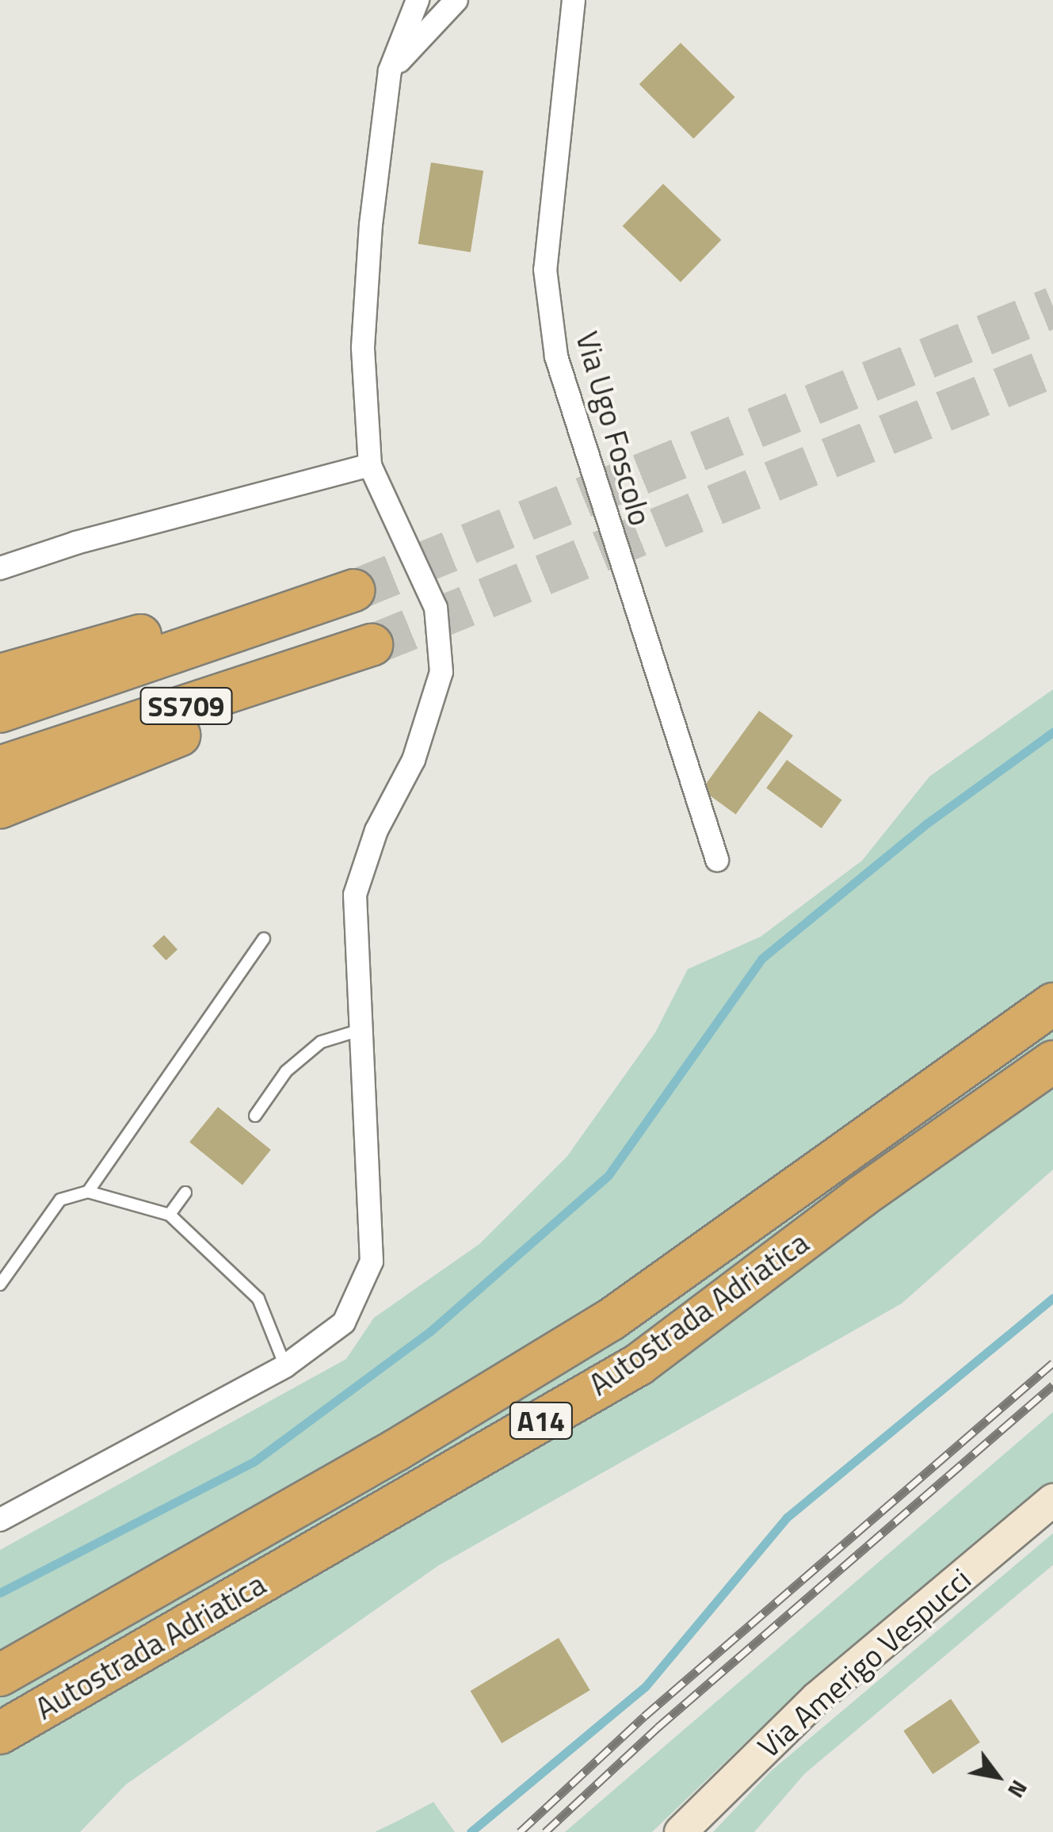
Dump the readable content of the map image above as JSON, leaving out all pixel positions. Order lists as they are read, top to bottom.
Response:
{
  "streets": {
    "highway": ["SS709", "Autostrada Adriatica", "A14"],
    "main road": ["Via Amerigo Vespucci"],
    "street": ["Via Ugo Foscolo"]
  },
  "north": "bottom right"
}
